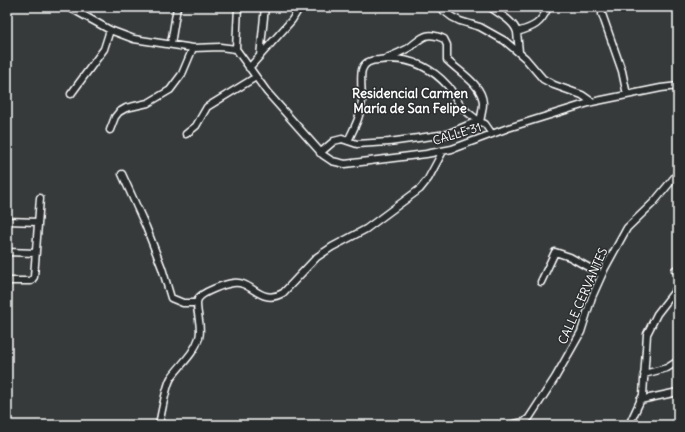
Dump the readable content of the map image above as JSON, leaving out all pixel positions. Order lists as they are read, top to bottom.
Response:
{
  "streets": {
    "street": ["CALLE 31", "CALLE CERVANTES"]
  },
  "districts": ["Residencial Carmen María de San Felipe"]
}
